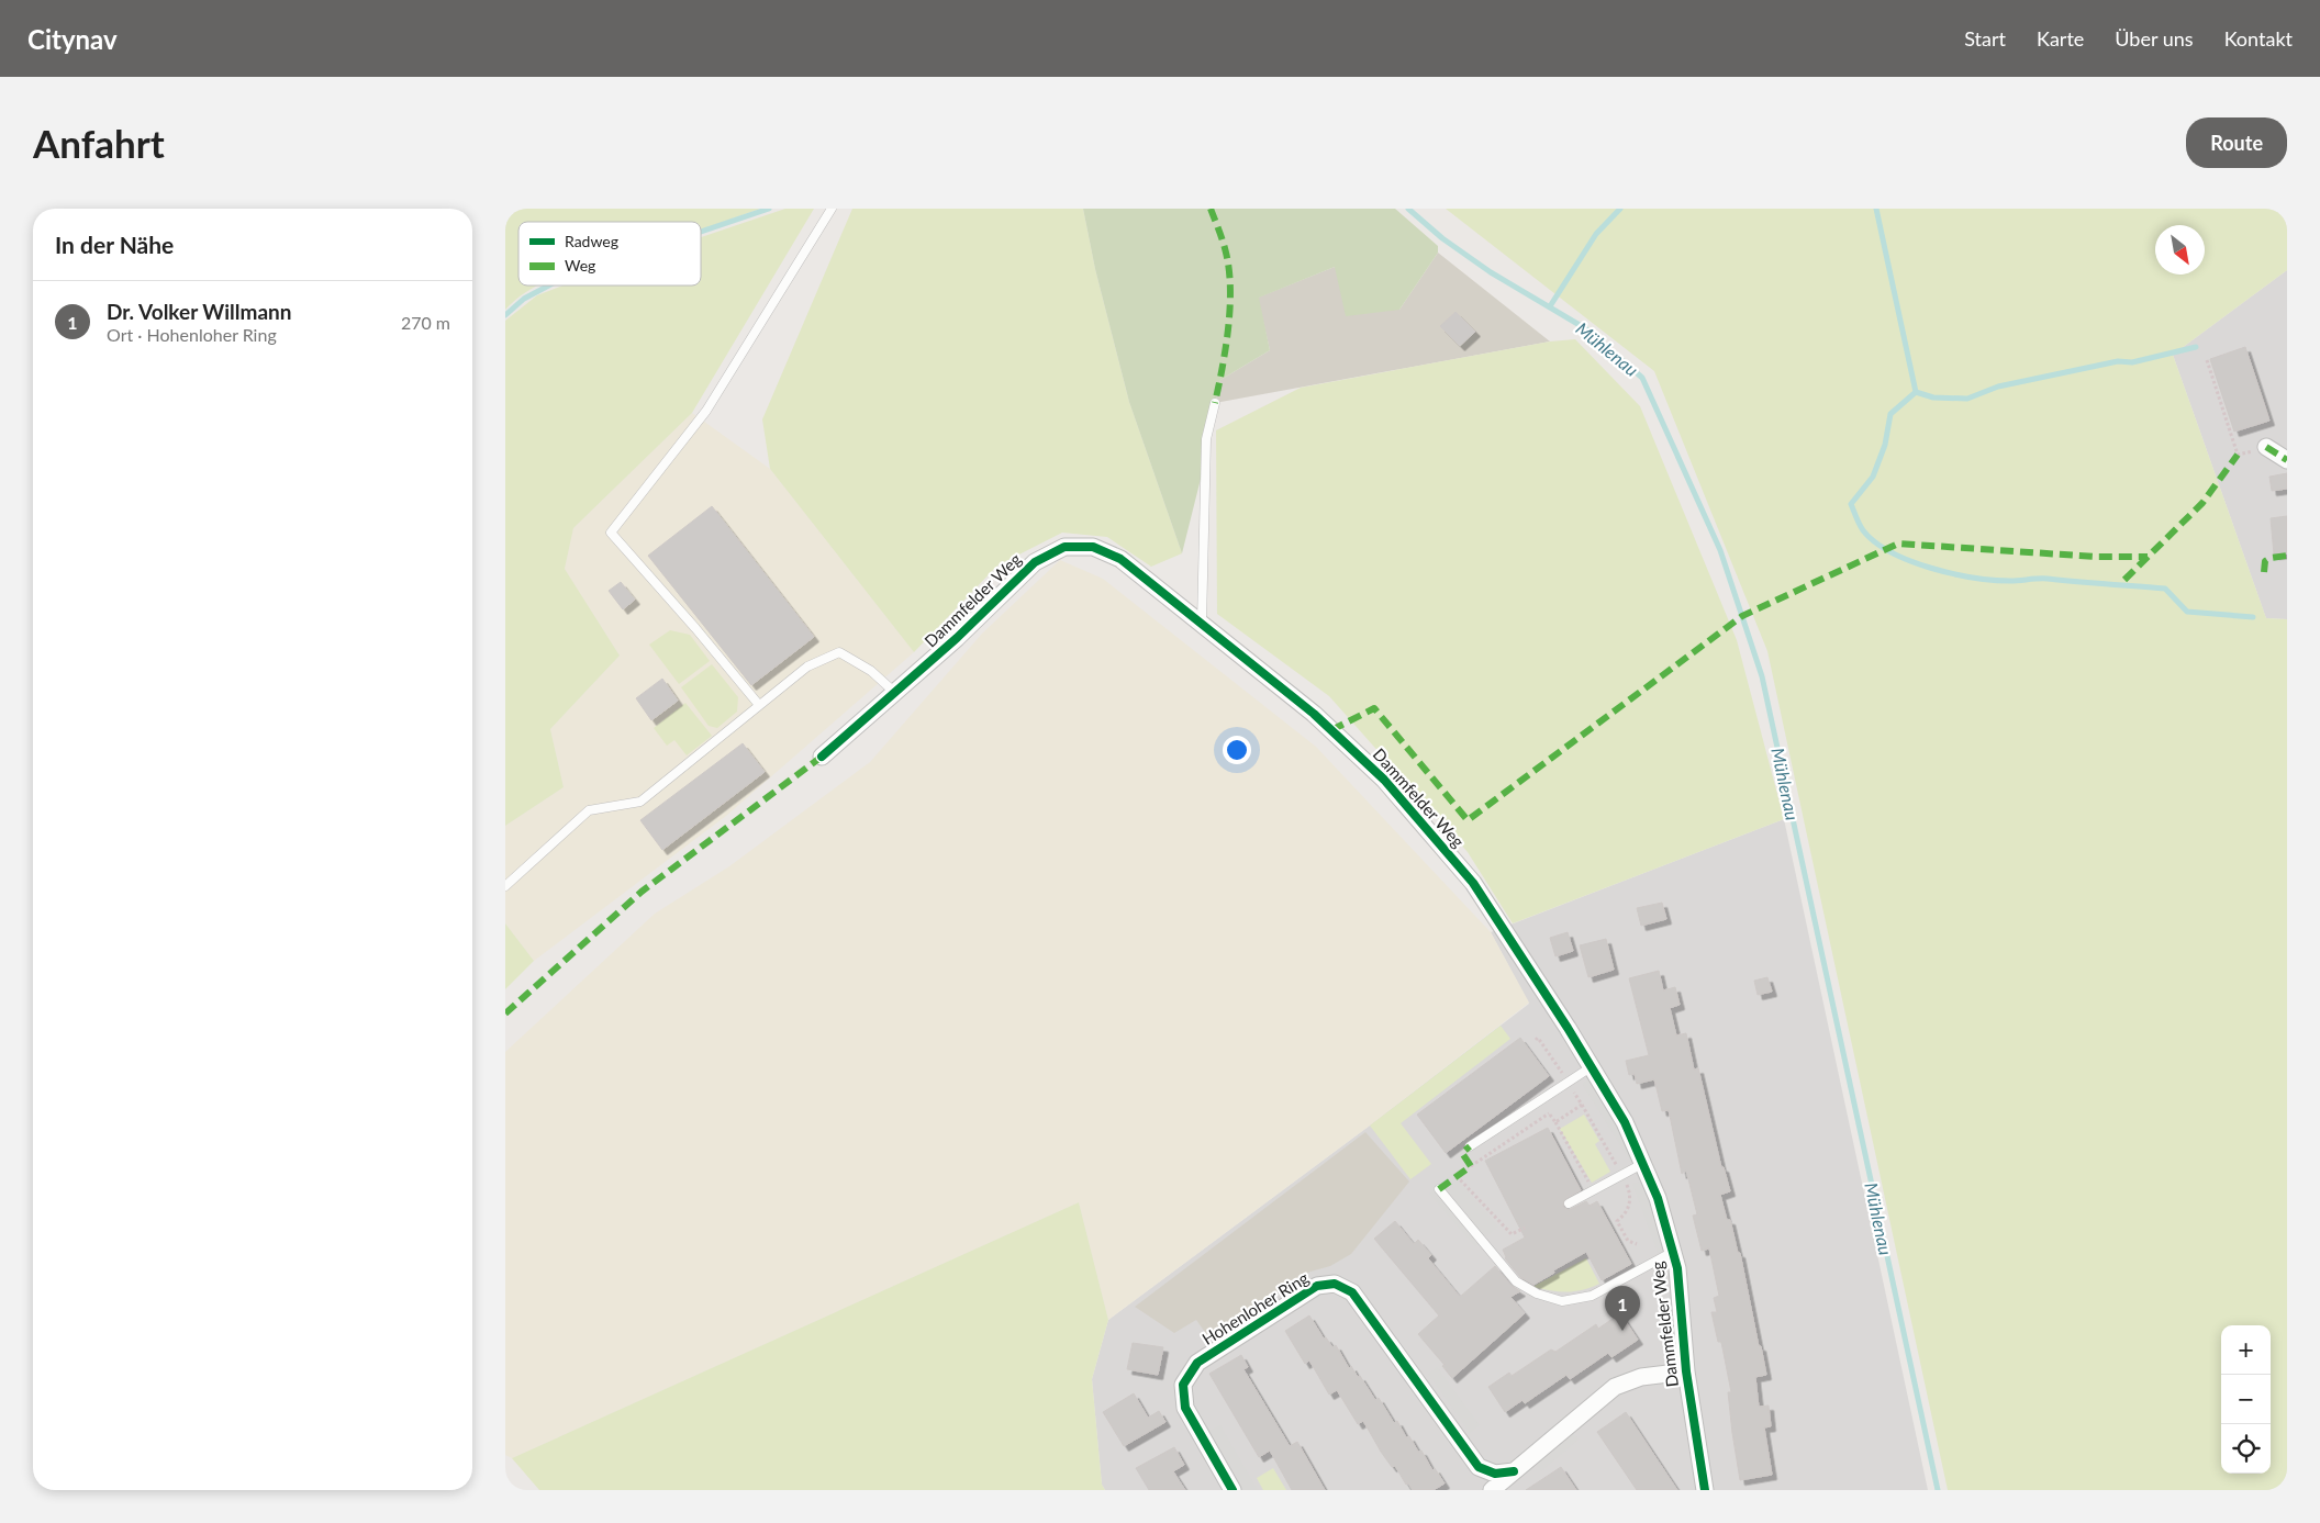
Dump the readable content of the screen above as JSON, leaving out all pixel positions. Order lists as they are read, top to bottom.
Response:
{
  "streets": {
    "street": ["Dammfelder Weg", "Hohenloher Ring"]
  },
  "water": ["Mühlenau"],
  "legend": ["Radweg", "Weg"],
  "north": "bottom right",
  "page": {
    "header": "Citynav",
    "nav": [
      "Start",
      "Karte",
      "Über uns",
      "Kontakt"
    ],
    "buttons": "Route",
    "title": "Anfahrt",
    "heading": "In der Nähe",
    "list": [
      {
        "mark": "1",
        "name": "Dr. Volker Willmann",
        "note": "Ort · Hohenloher Ring",
        "value": "270 m"
      }
    ],
    "pins": "1",
    "map_buttons": ["+", "−"]
  }
}
